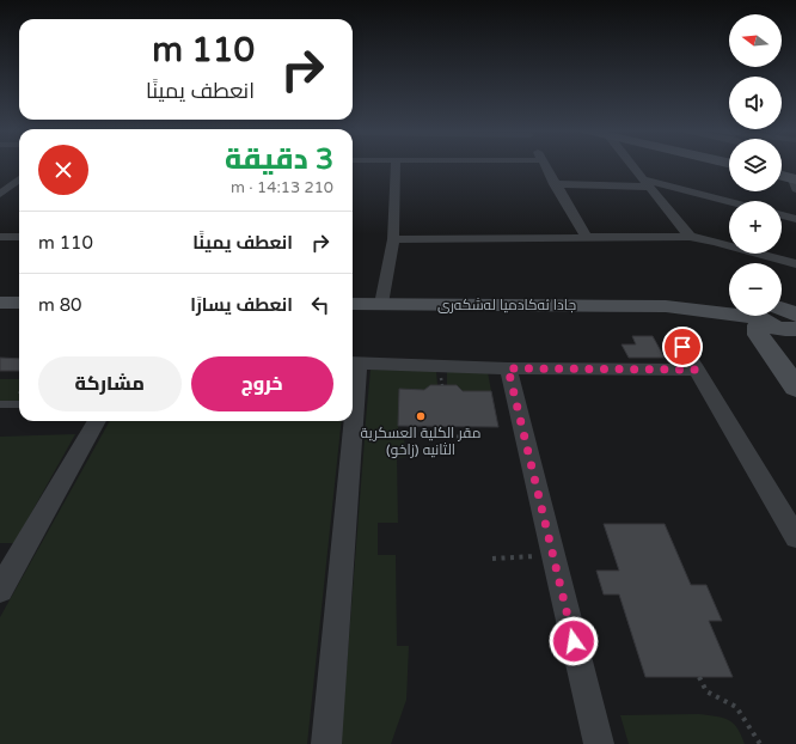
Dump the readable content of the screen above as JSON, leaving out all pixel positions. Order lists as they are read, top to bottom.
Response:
{
  "streets": {
    "main road": ["جادا ئه‌كادميا له‌شكه‌رى"]
  },
  "places": ["مقر الكلية العسكرية الثانيه (زاخو)"],
  "north": "left",
  "page": {
    "map_buttons": ["+", "−"],
    "turn": ["110 m", "انعطف يمينًا"],
    "heading": ["3 دقيقة", "210 m · 14:13"],
    "list": [
      {
        "name": "انعطف يمينًا",
        "value": "110 m"
      },
      {
        "name": "انعطف يسارًا",
        "value": "80 m"
      }
    ],
    "buttons": ["خروج", "مشاركة"]
  }
}
